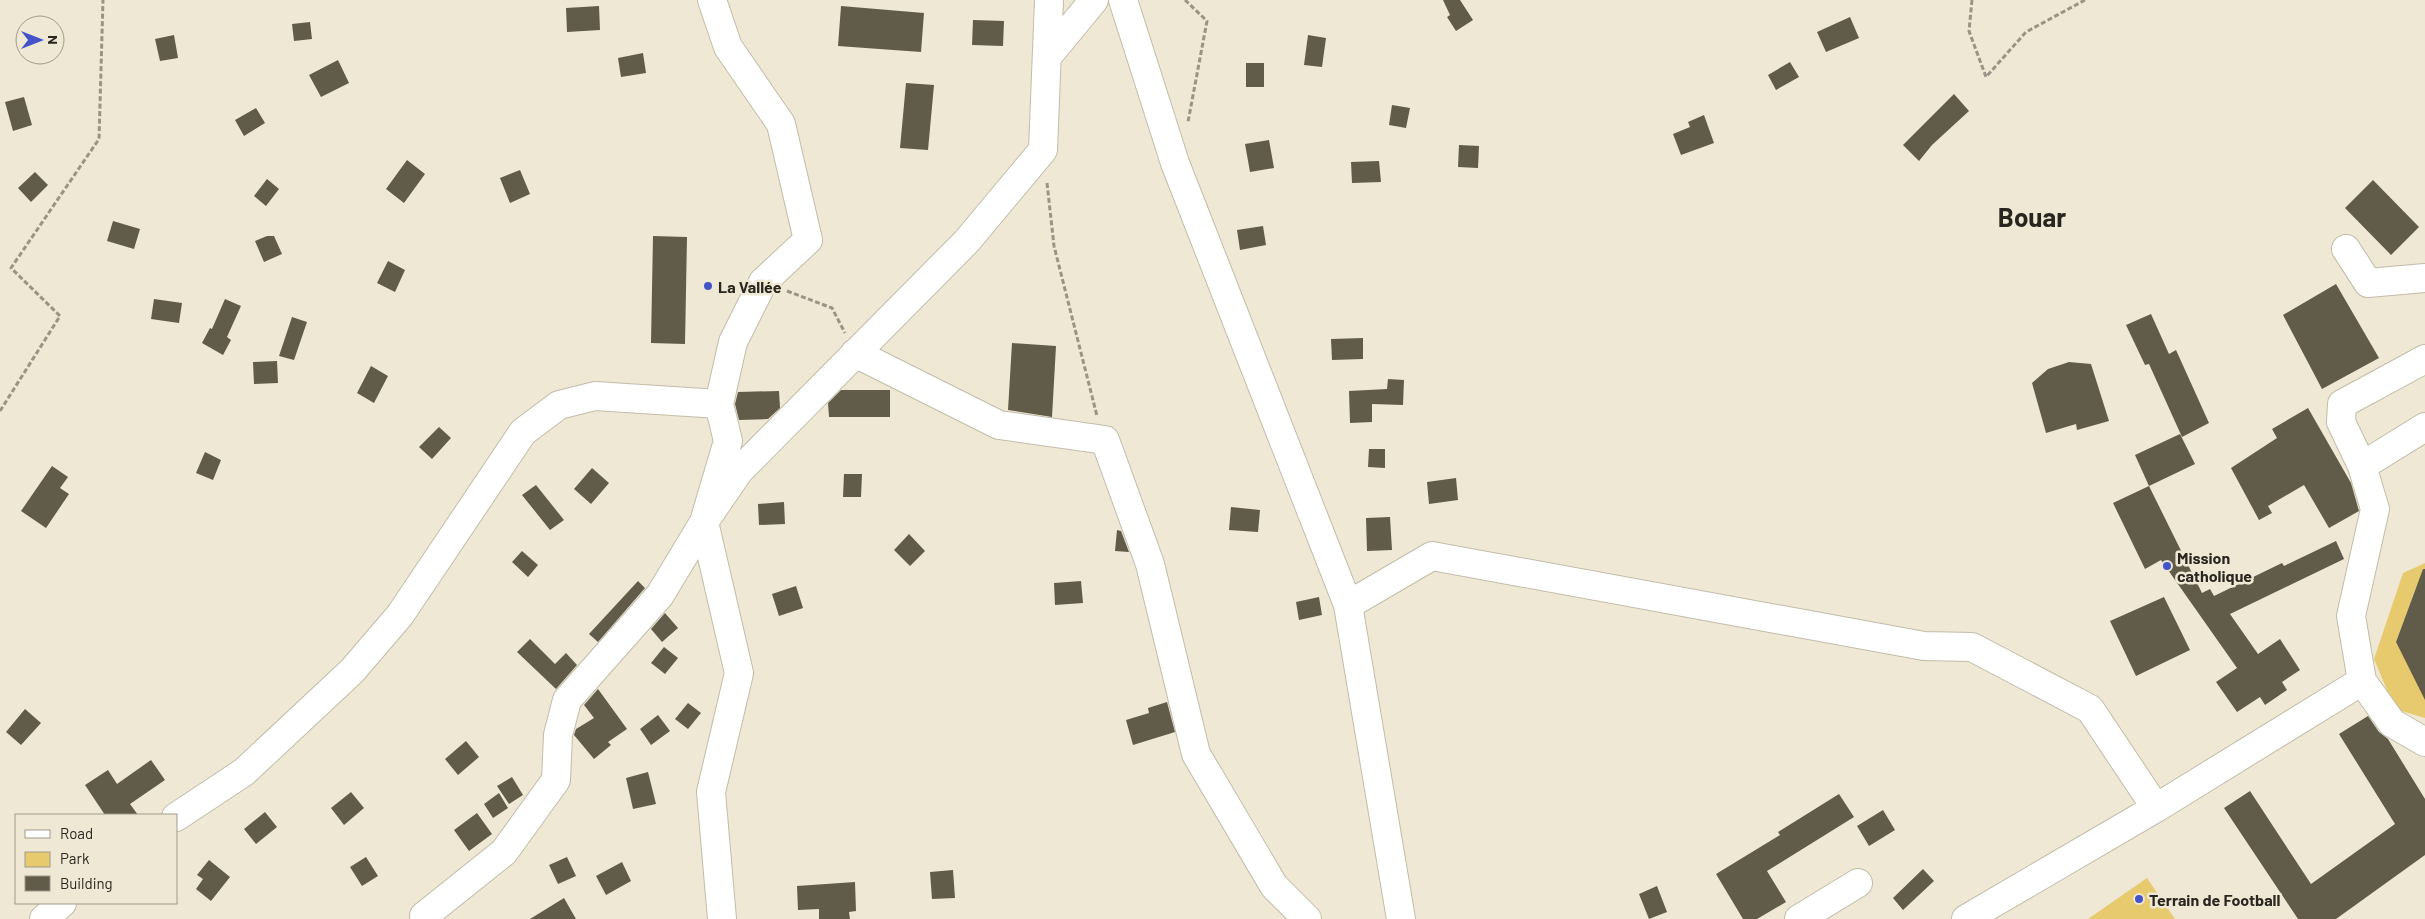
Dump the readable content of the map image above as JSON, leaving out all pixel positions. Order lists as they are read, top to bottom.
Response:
{
  "districts": ["Bouar"],
  "places": ["La Vallée", "Mission catholique", "Terrain de Football"],
  "legend": ["Road", "Park", "Building"],
  "north": "right"
}
